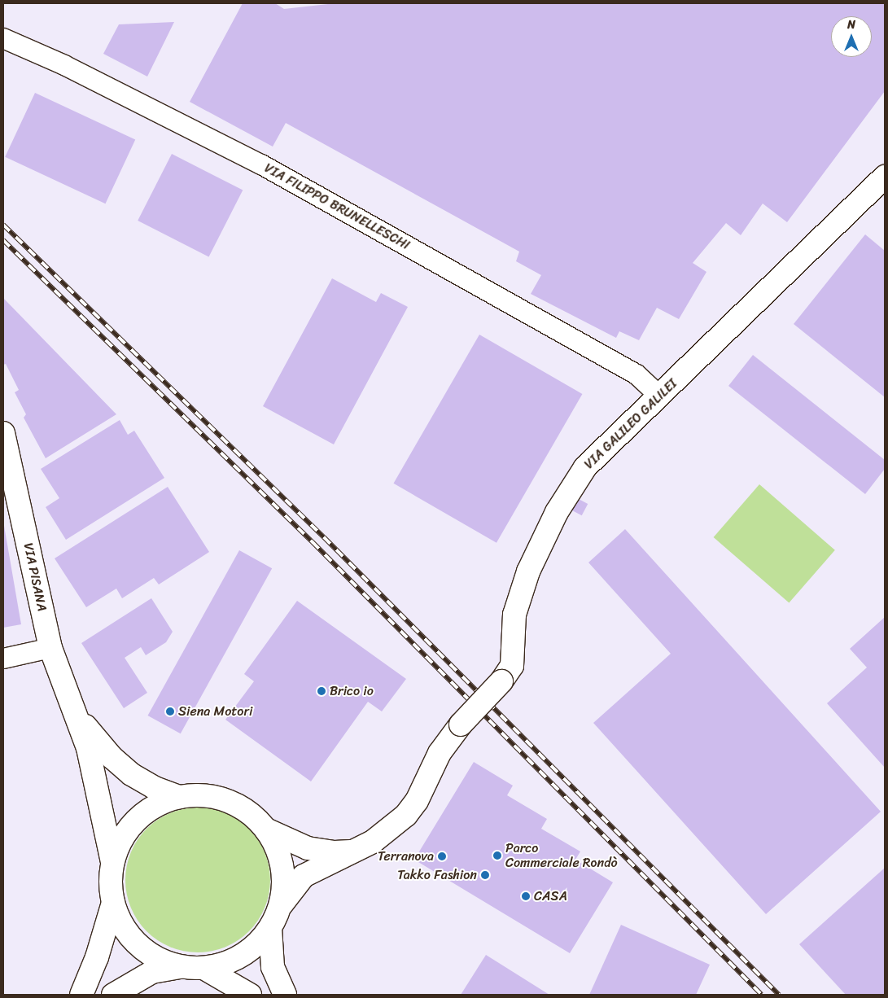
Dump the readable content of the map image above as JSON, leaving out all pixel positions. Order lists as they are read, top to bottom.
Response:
{
  "streets": {
    "street": ["VIA FILIPPO BRUNELLESCHI", "VIA GALILEO GALILEI", "VIA PISANA"]
  },
  "crossings": [
    ["VIA FILIPPO BRUNELLESCHI", "VIA GALILEO GALILEI"],
    ["VIA GALILEO GALILEI", "VIA PISANA"]
  ],
  "places": [
    "Brico io",
    "Siena Motori",
    "Parco Commerciale Rondò",
    "Terranova",
    "Takko Fashion",
    "CASA"
  ],
  "north": "top"
}
